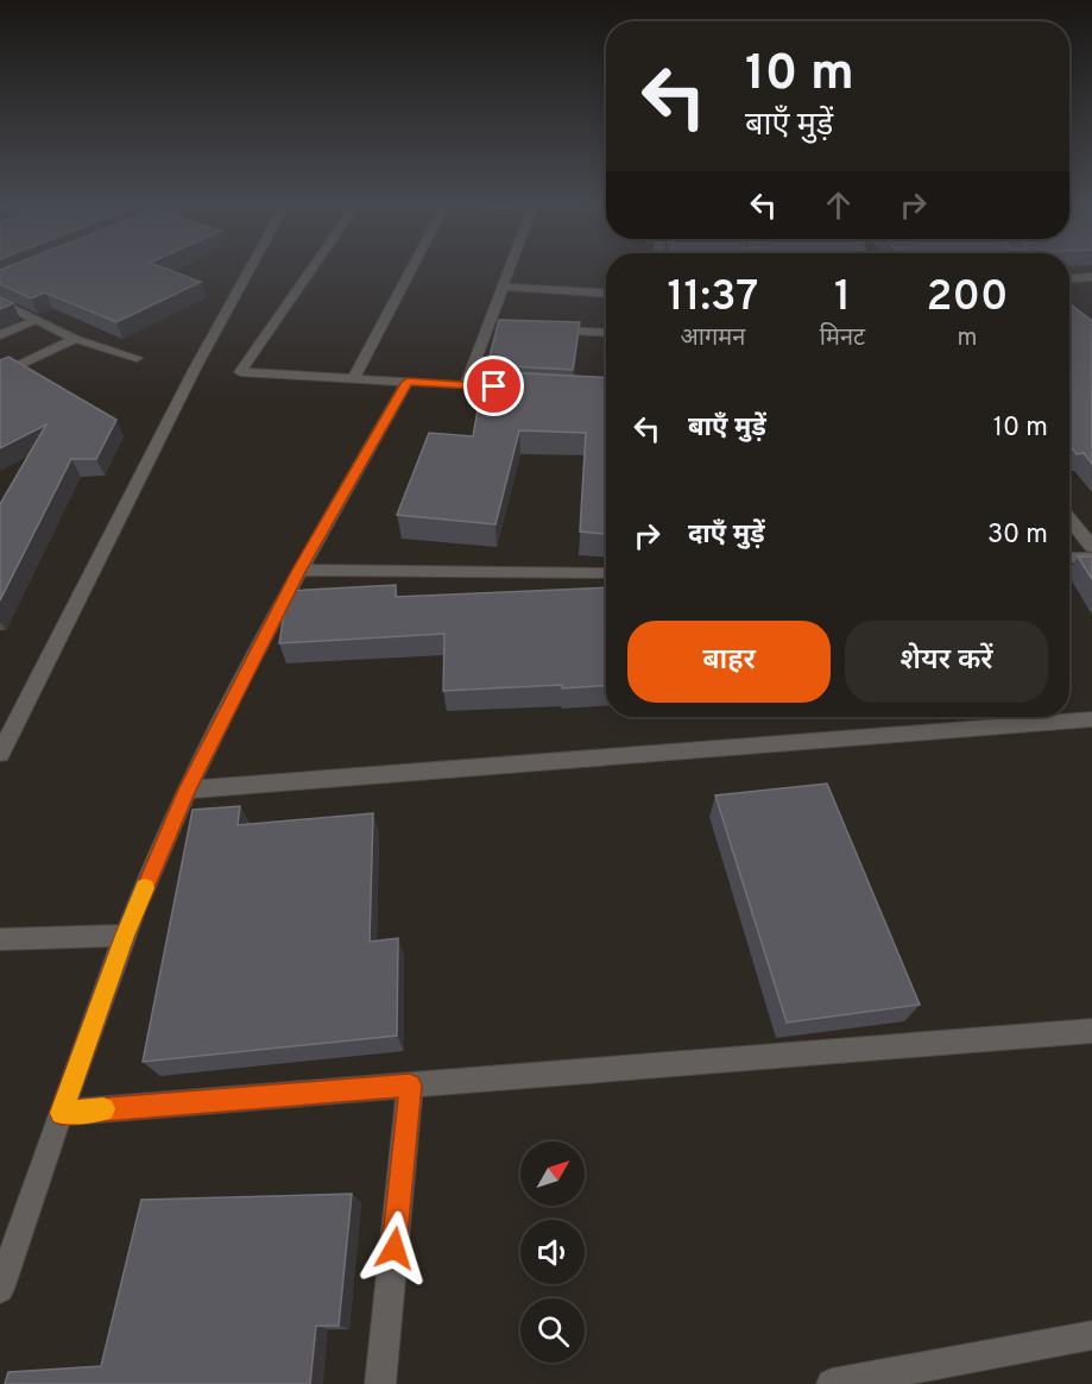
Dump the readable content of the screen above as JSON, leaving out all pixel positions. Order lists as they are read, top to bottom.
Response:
{
  "north": "top right",
  "page": {
    "turn": ["10 m", "बाएँ मुड़ें"],
    "eta": [
      "11:37",
      "आगमन",
      "1",
      "मिनट",
      "200",
      "m"
    ],
    "list": [
      {
        "name": "बाएँ मुड़ें",
        "value": "10 m"
      },
      {
        "name": "दाएँ मुड़ें",
        "value": "30 m"
      }
    ],
    "buttons": ["बाहर", "शेयर करें"]
  }
}
